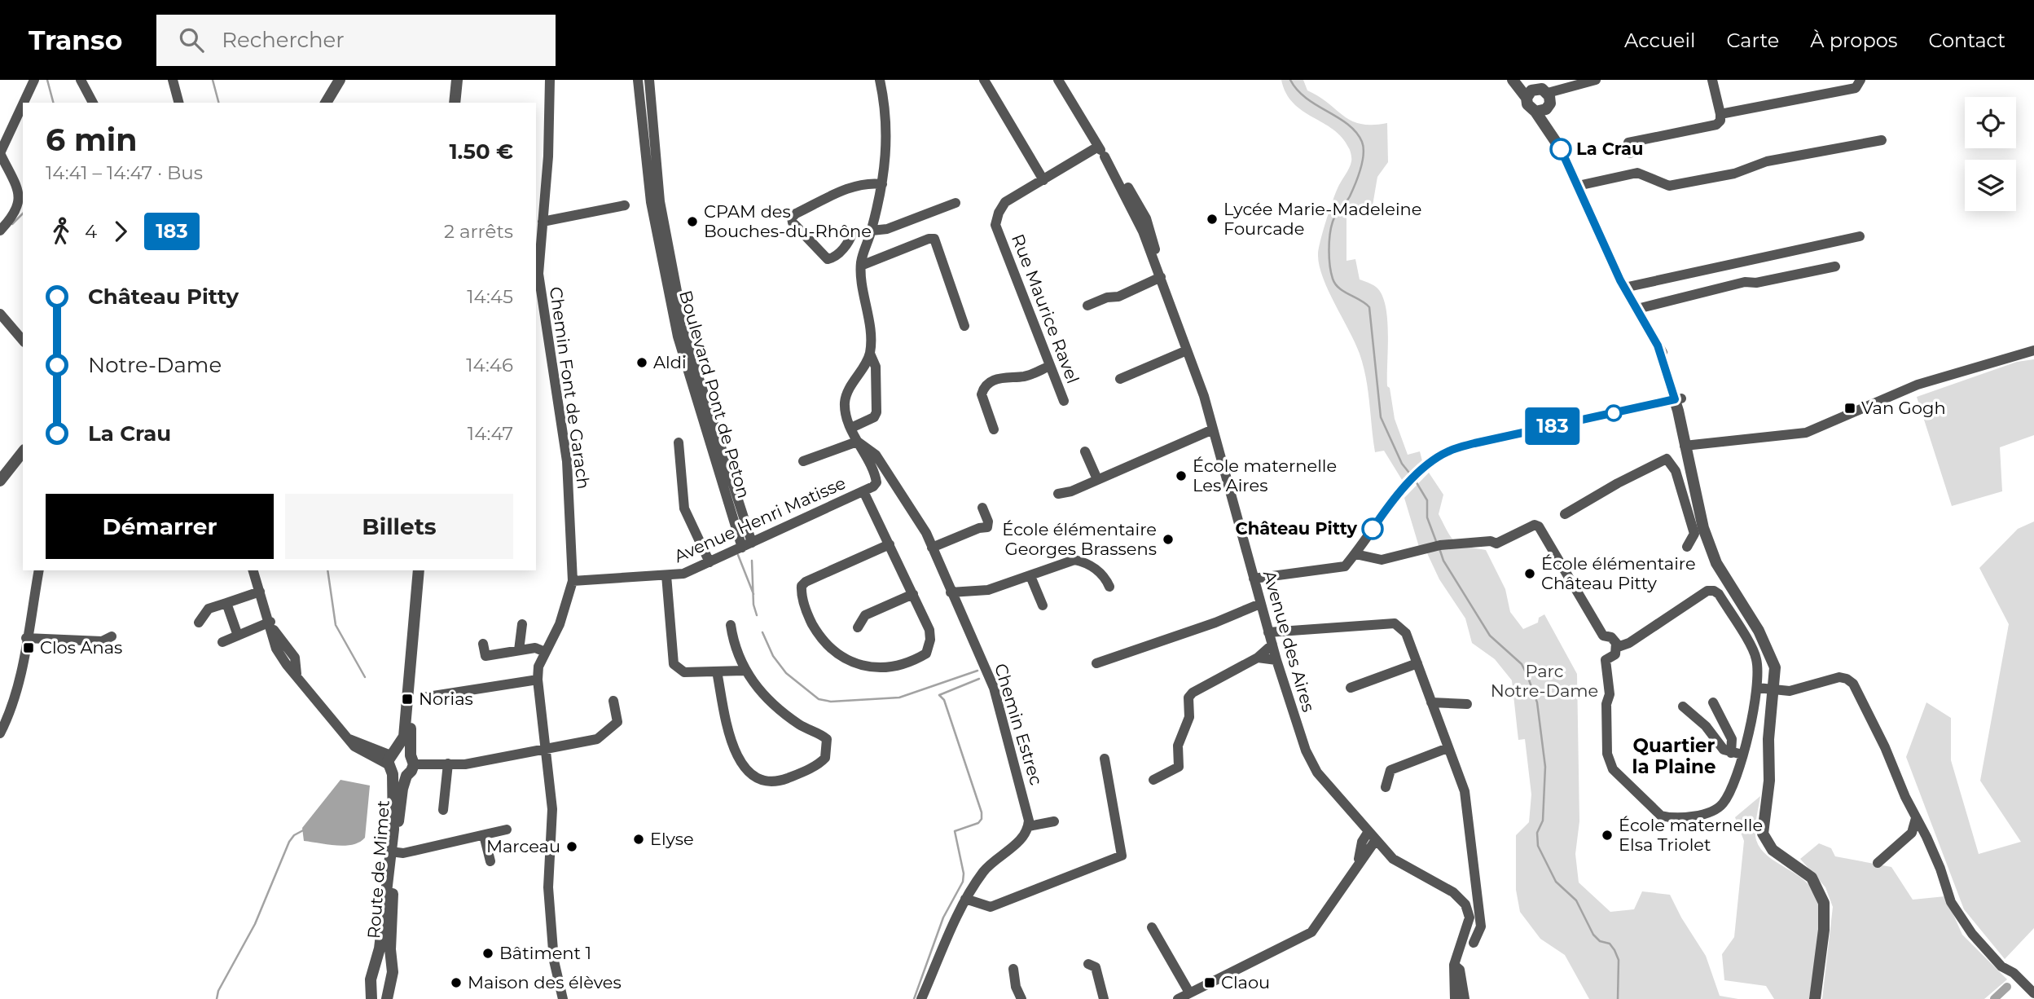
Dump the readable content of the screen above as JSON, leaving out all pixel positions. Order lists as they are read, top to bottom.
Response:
{
  "streets": {
    "street": [
      "Rue Maurice Ravel",
      "Chemin Font de Garach",
      "Boulevard Pont de Peton",
      "Avenue Henri Matisse",
      "Avenue des Aires",
      "Chemin Estrec",
      "Route de Mimet"
    ]
  },
  "crossings": [
    ["Rue Maurice Ravel", "Avenue des Aires"],
    ["Chemin Font de Garach", "Avenue Henri Matisse"],
    ["Boulevard Pont de Peton", "Avenue Henri Matisse"],
    ["Avenue Henri Matisse", "Chemin Estrec"]
  ],
  "districts": ["Quartier la Plaine"],
  "parks": ["Parc Notre-Dame"],
  "places": {
    "other": [
      "La Crau",
      "Lycée Marie-Madeleine Fourcade",
      "CPAM des Bouches-du-Rhône",
      "Aldi",
      "École maternelle Les Aires",
      "Château Pitty",
      "École élémentaire Georges Brassens",
      "École élémentaire Château Pitty",
      "École maternelle Elsa Triolet",
      "Elyse",
      "Marceau",
      "Bâtiment 1",
      "Maison des élèves"
    ],
    "transit": [
      "Van Gogh",
      "Clos Anas",
      "Norias",
      "Claou"
    ]
  },
  "lines": ["bus line 183"],
  "page": {
    "header": "Transo",
    "search": "Rechercher",
    "nav": [
      "Accueil",
      "Carte",
      "À propos",
      "Contact"
    ],
    "on_map": "183",
    "heading": ["6 min", "14:41 – 14:47 · Bus", "1.50 €"],
    "legs": ["4", "183", "2 arrêts"],
    "list": [
      {
        "name": "Château Pitty",
        "value": "14:45"
      },
      {
        "name": "Notre-Dame",
        "value": "14:46"
      },
      {
        "name": "La Crau",
        "value": "14:47"
      }
    ],
    "buttons": ["Démarrer", "Billets"]
  }
}
